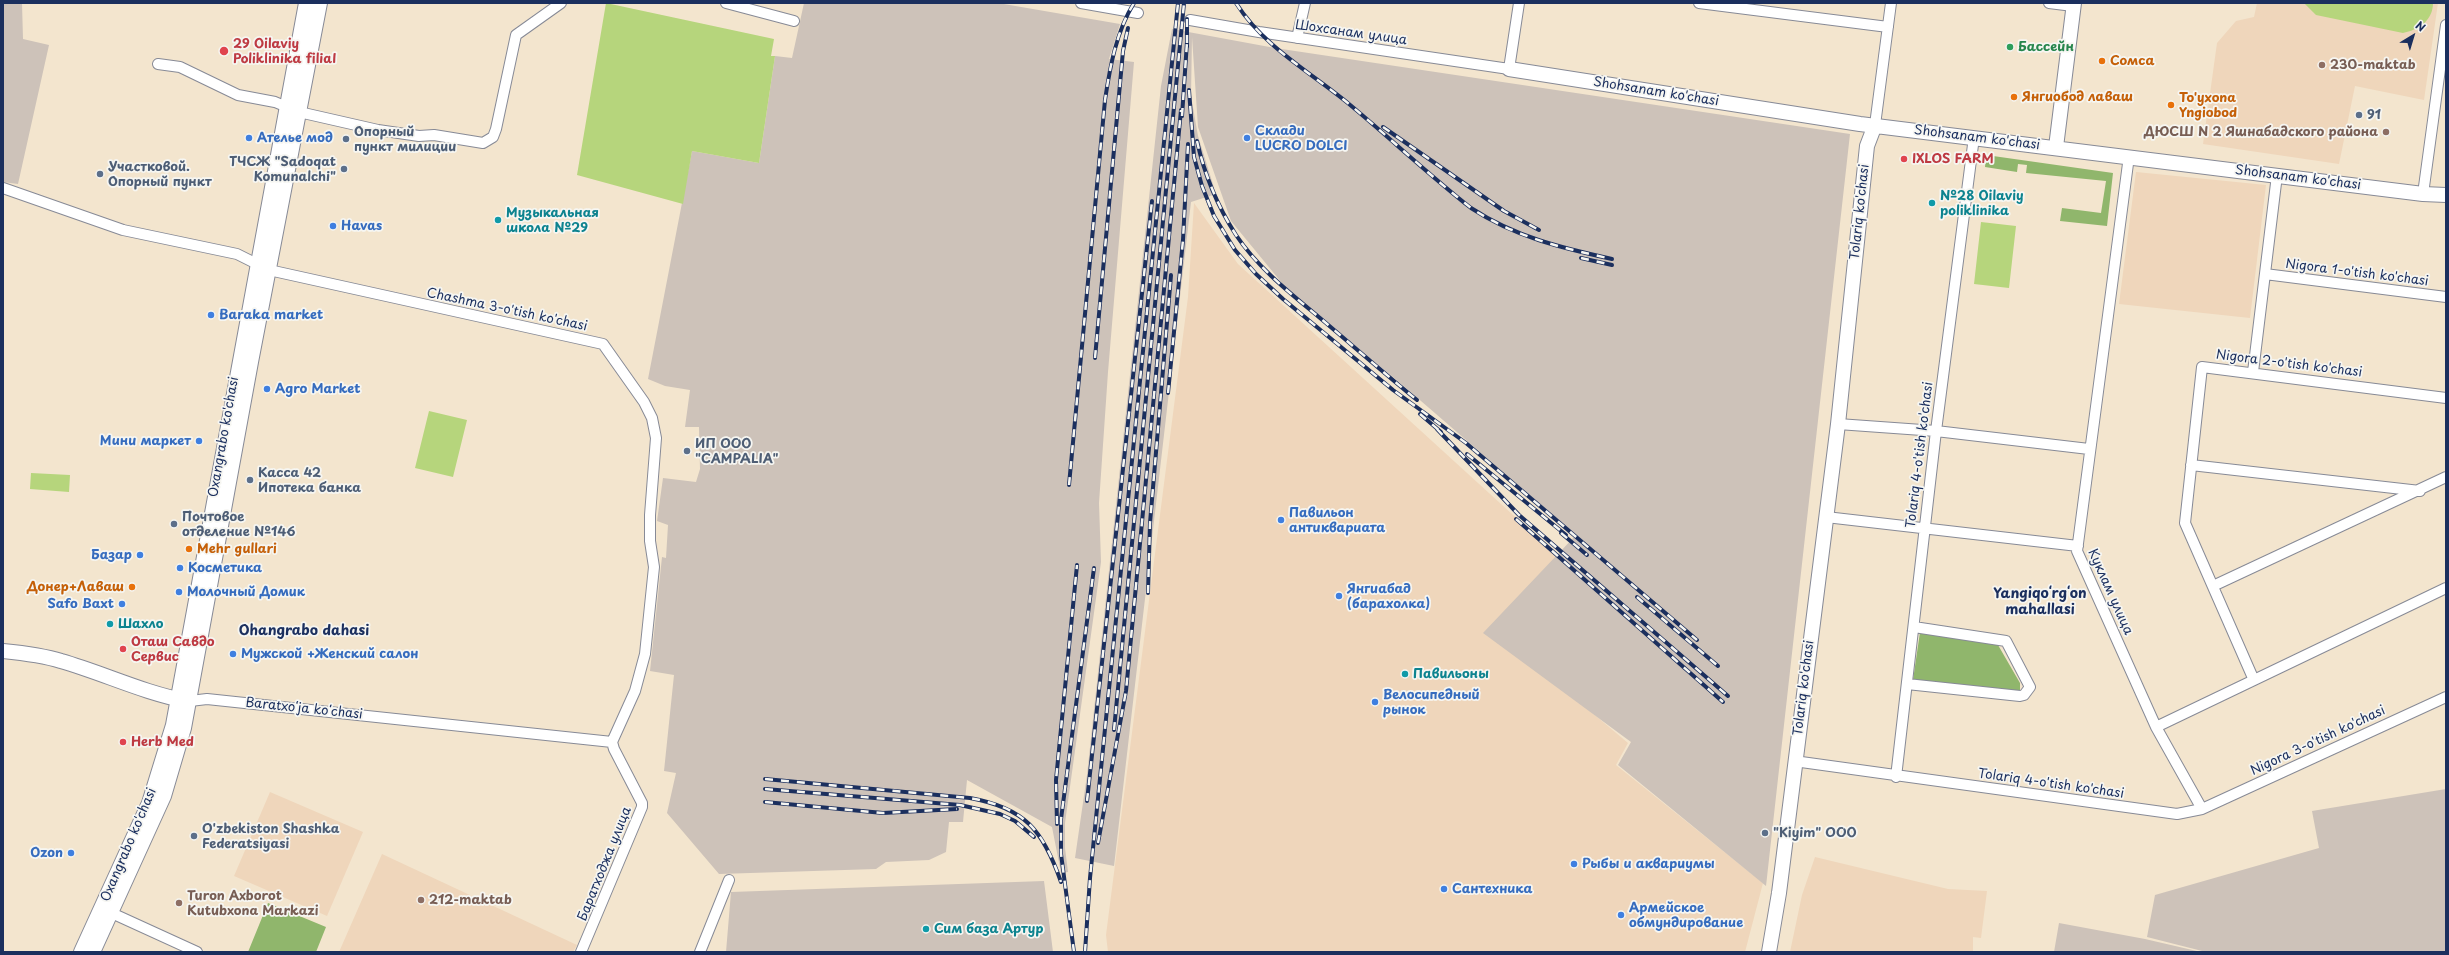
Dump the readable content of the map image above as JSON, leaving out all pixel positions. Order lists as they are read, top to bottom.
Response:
{
  "streets": {
    "street": [
      "Шохсанам улица",
      "Shohsanam ko'chasi",
      "Tolariq ko'chasi",
      "Nigora 1-o'tish ko'chasi",
      "Chashma 3-o'tish ko'chasi",
      "Nigora 2-o'tish ko'chasi",
      "Oxangrabo ko'chasi",
      "Tolariq 4-o'tish ko'chasi",
      "Куклам улица",
      "Baratxoʻja koʻchasi",
      "Nigora 3-o'tish ko'chasi",
      "Баратходжа улица"
    ]
  },
  "crossings": [
    ["Шохсанам улица", "Shohsanam ko'chasi"],
    ["Shohsanam ko'chasi", "Tolariq ko'chasi"],
    ["Shohsanam ko'chasi", "Tolariq 4-o'tish ko'chasi"],
    ["Tolariq ko'chasi", "Tolariq 4-o'tish ko'chasi"],
    ["Tolariq ko'chasi", "Куклам улица"],
    ["Chashma 3-o'tish ko'chasi", "Oxangrabo ko'chasi"],
    ["Chashma 3-o'tish ko'chasi", "Baratxoʻja koʻchasi"],
    ["Chashma 3-o'tish ko'chasi", "Баратходжа улица"],
    ["Oxangrabo ko'chasi", "Baratxoʻja koʻchasi"],
    ["Tolariq 4-o'tish ko'chasi", "Куклам улица"],
    ["Tolariq 4-o'tish ko'chasi", "Nigora 3-o'tish ko'chasi"],
    ["Куклам улица", "Nigora 3-o'tish ko'chasi"],
    ["Baratxoʻja koʻchasi", "Баратходжа улица"]
  ],
  "districts": ["Yangiqoʻrgʻon mahallasi", "Ohangrabo dahasi"],
  "places": [
    "Бассейн",
    "29 Oilaviy Poliklinika filial",
    "Сомса",
    "230-maktab",
    "Янгиобод лаваш",
    "To'yxona Yngiobod",
    "91",
    "ДЮСШ N 2 Яшнабадского района",
    "Ателье мод",
    "Склади LUCRO DOLCI",
    "Опорный пункт милиции",
    "IXLOS FARM",
    "ТЧСЖ \"Sadoqat Komunalchi\"",
    "Участковой. Опорный пункт",
    "№28 Oilaviy poliklinika",
    "Музыкальная школа №29",
    "Havas",
    "Baraka market",
    "Agro Market",
    "Мини маркет",
    "ИП ООО \"CAMPALIA\"",
    "Касса 42 Ипотека банка",
    "Павильон антиквариата",
    "Почтовое отделение №146",
    "Mehr gullari",
    "Базар",
    "Косметика",
    "Донер+Лаваш",
    "Молочный Домик",
    "Янгиабад (барахолка)",
    "Safo Baxt",
    "Шахло",
    "Оташ Савдо Сервис",
    "Мужской +Женский салон",
    "Павильоны",
    "Велосипедный рынок",
    "Herb Med",
    "\"Kiyim\" ООО",
    "O'zbekiston Shashka Federatsiyasi",
    "Ozon",
    "Рыбы и аквариумы",
    "Сантехника",
    "212-maktab",
    "Turon Axborot Kutubxona Markazi",
    "Армейское обмундирование",
    "Сим база Артур"
  ],
  "north": "top right"
}
